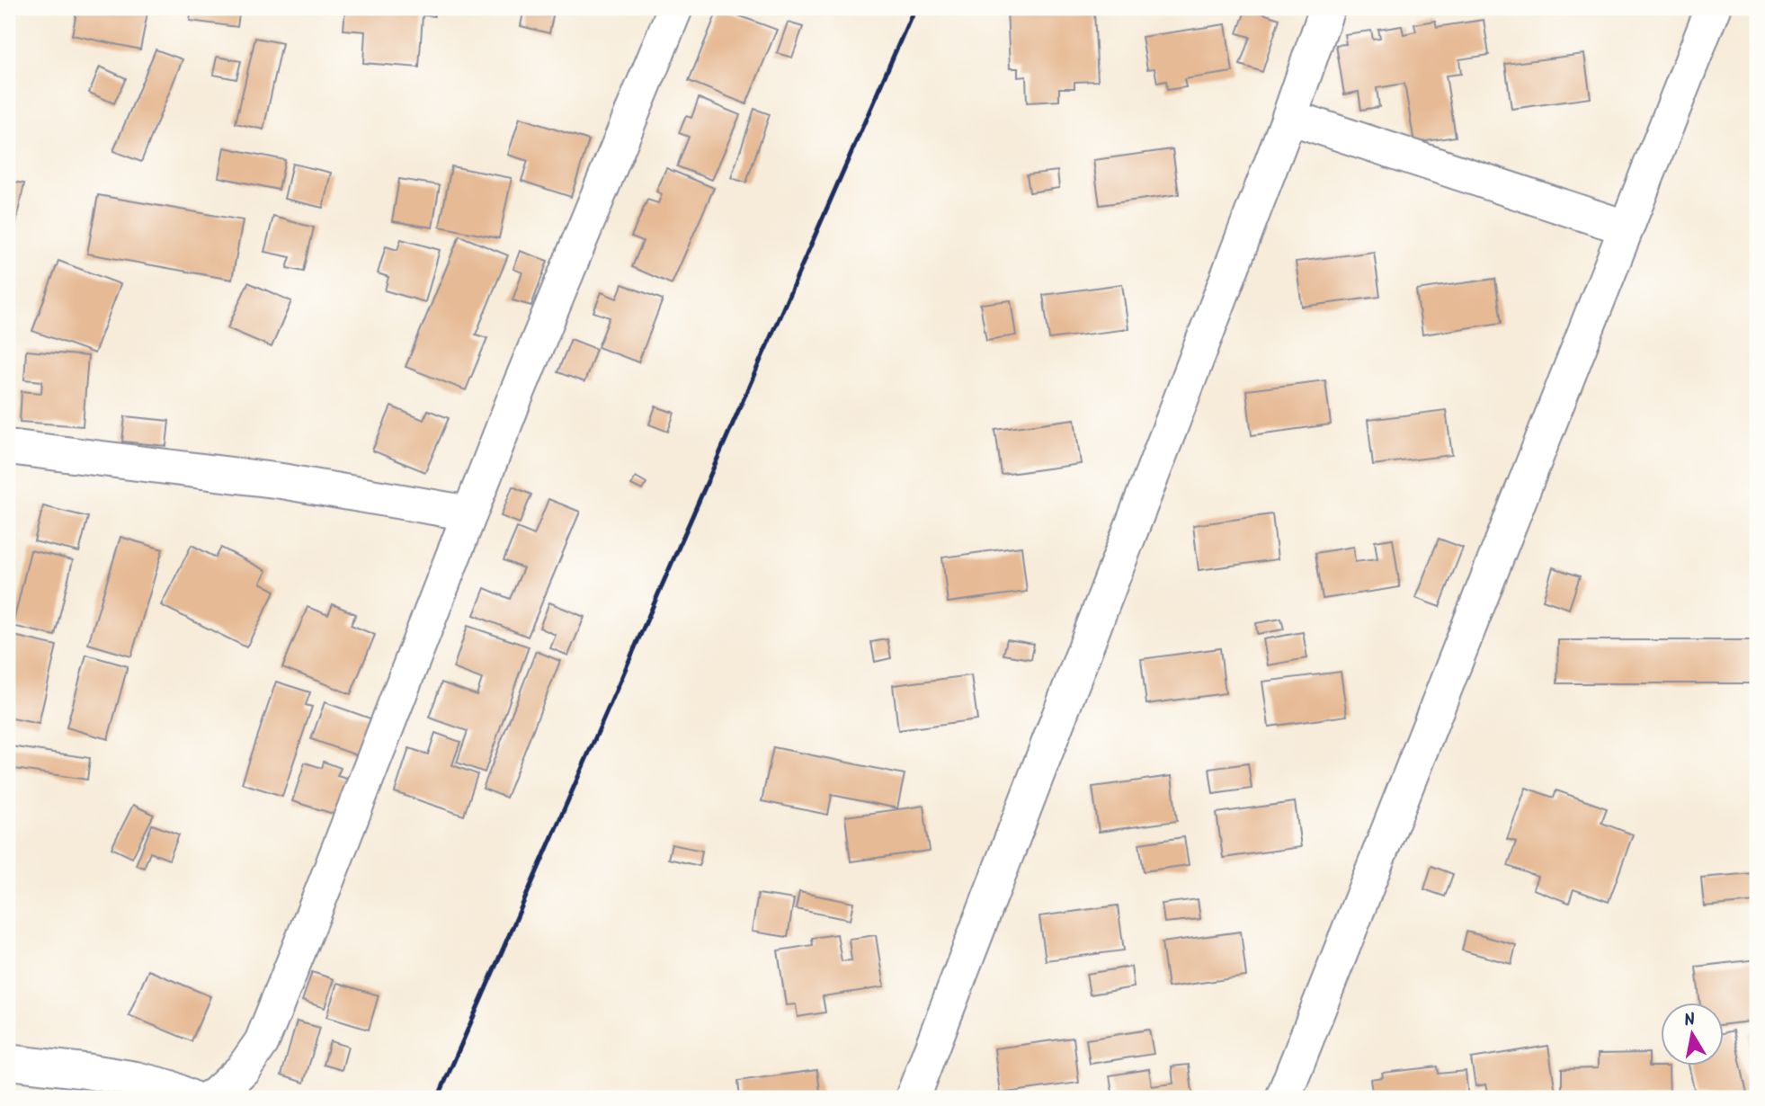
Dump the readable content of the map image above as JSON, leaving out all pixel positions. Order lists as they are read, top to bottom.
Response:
{
  "north": "top"
}
